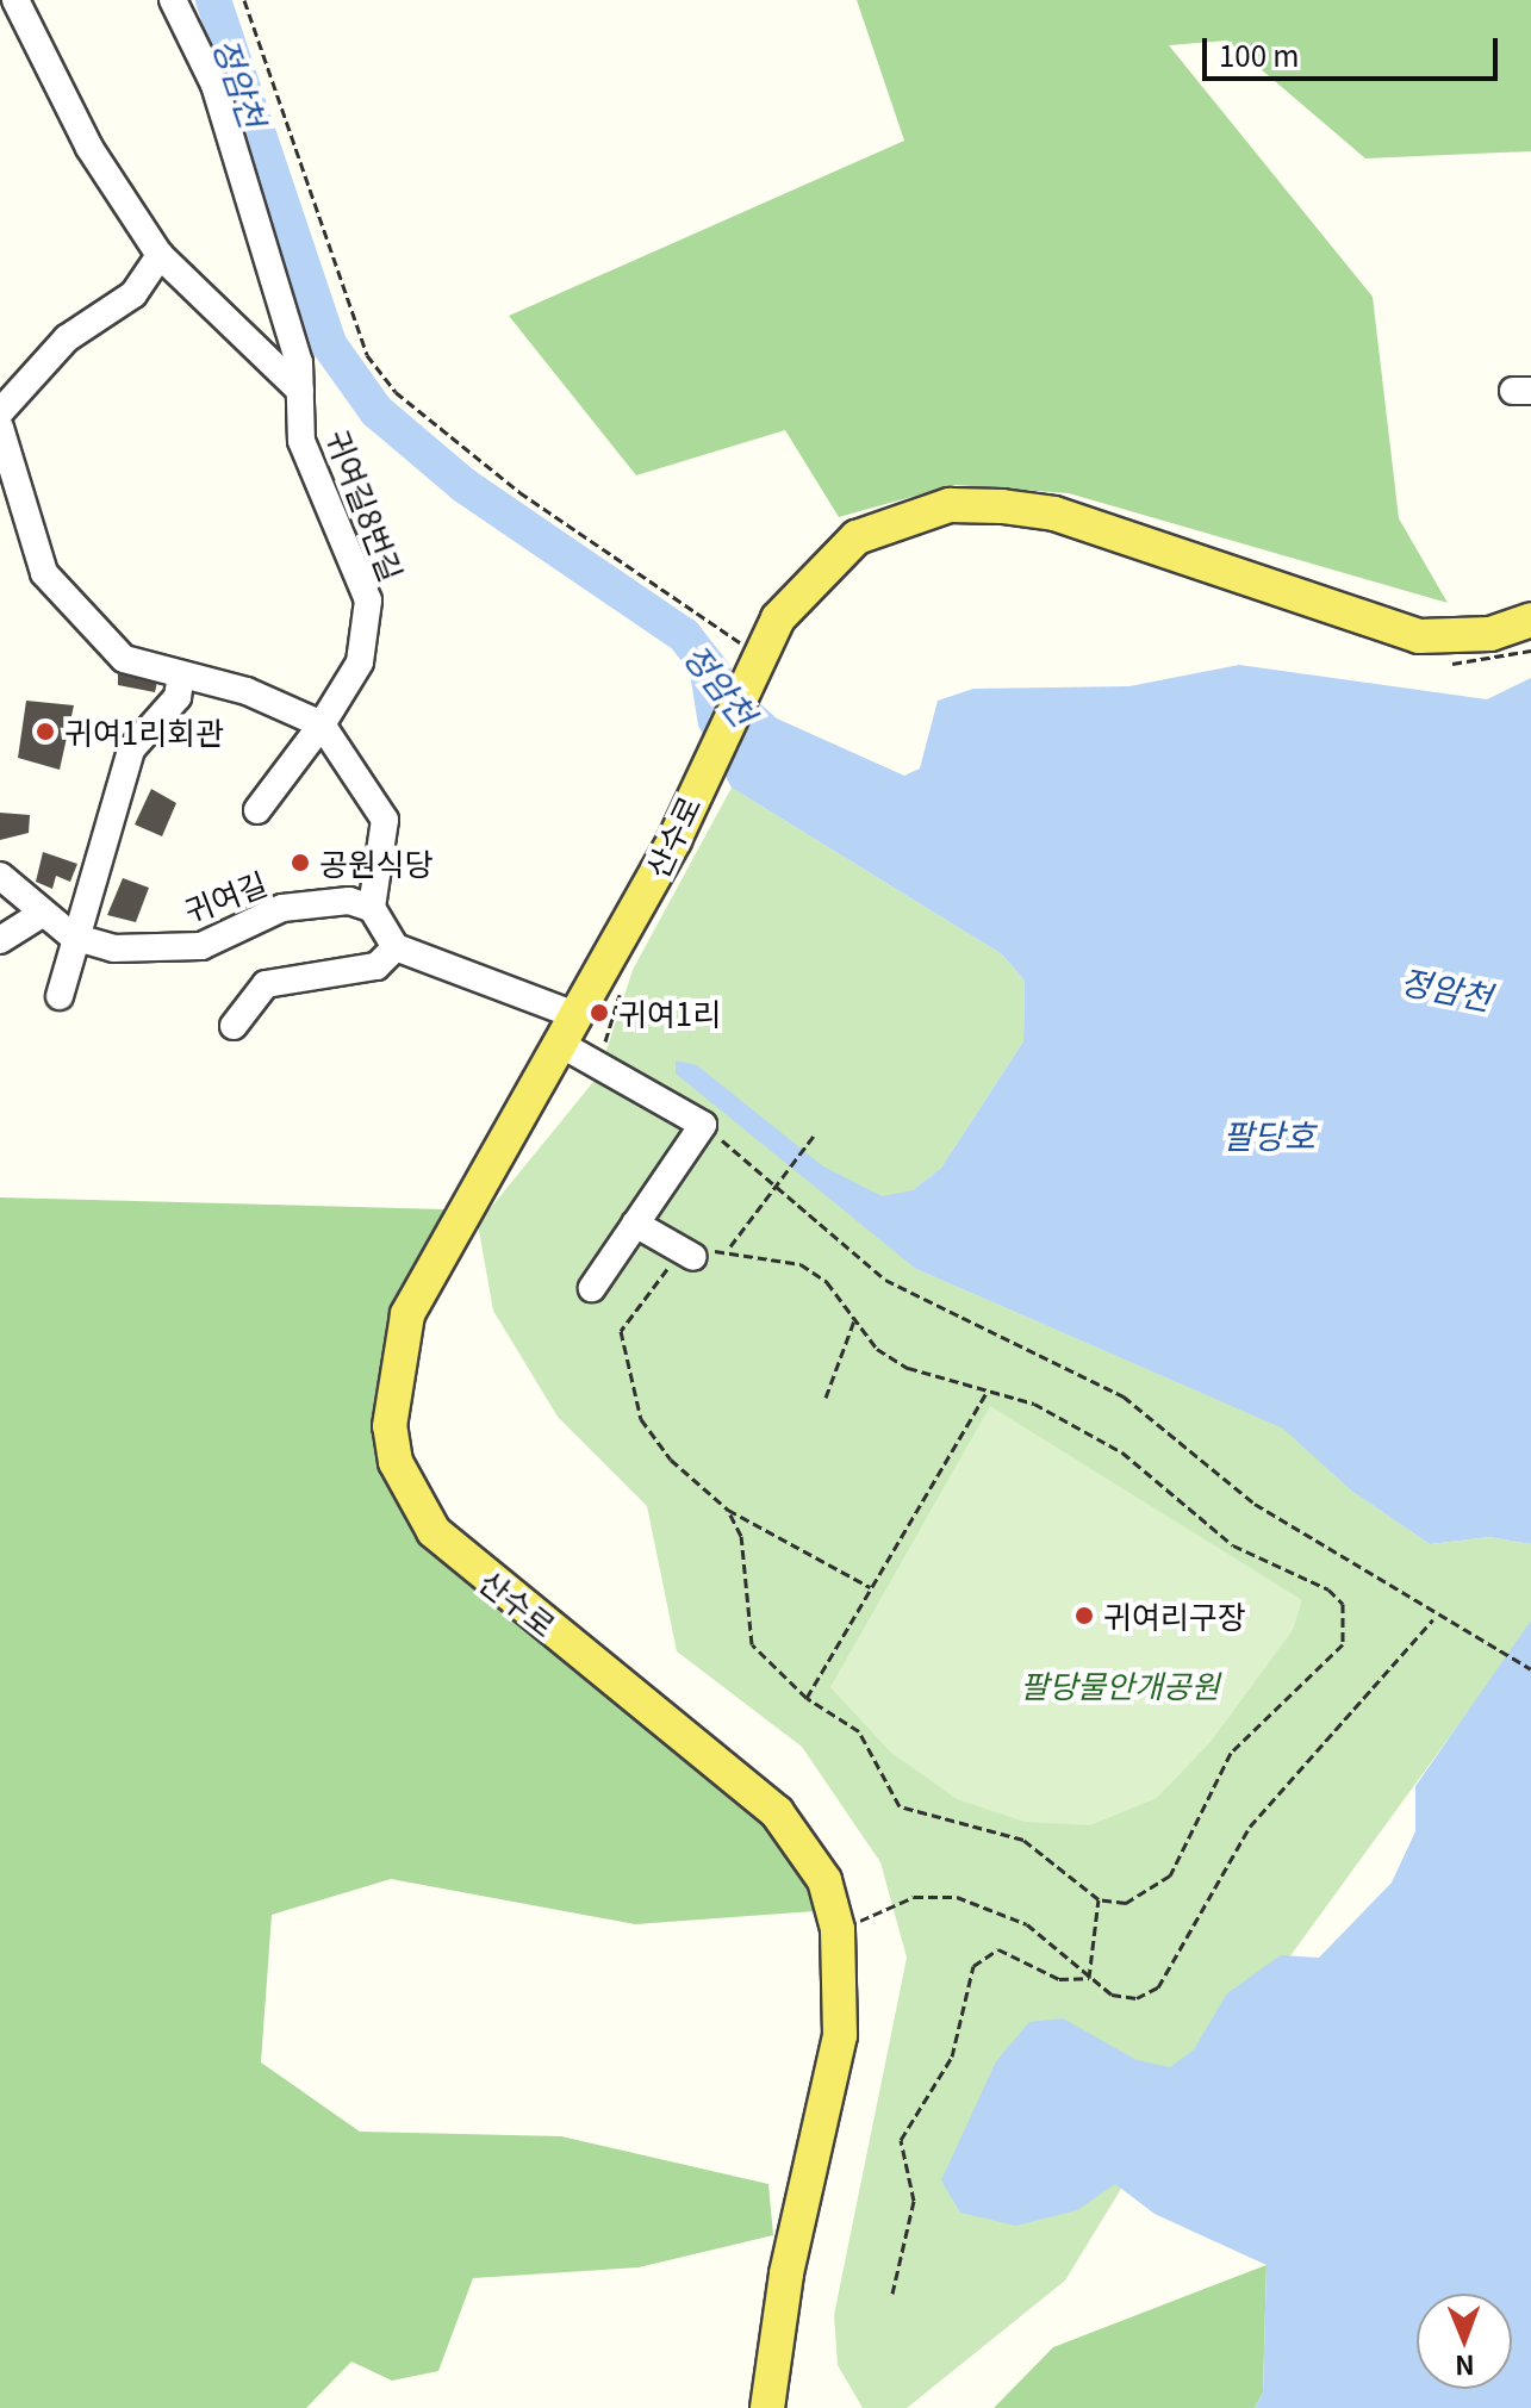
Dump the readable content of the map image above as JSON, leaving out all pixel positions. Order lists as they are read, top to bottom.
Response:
{
  "streets": {
    "main road": ["산수로"],
    "street": ["귀여길8번길", "귀여길"]
  },
  "water": ["정암천", "팔당호"],
  "parks": ["팔당물안개공원"],
  "places": [
    "귀여1리회관",
    "공원식당",
    "귀여1리",
    "귀여리구장"
  ],
  "scale_bar": "100 m",
  "north": "bottom"
}
